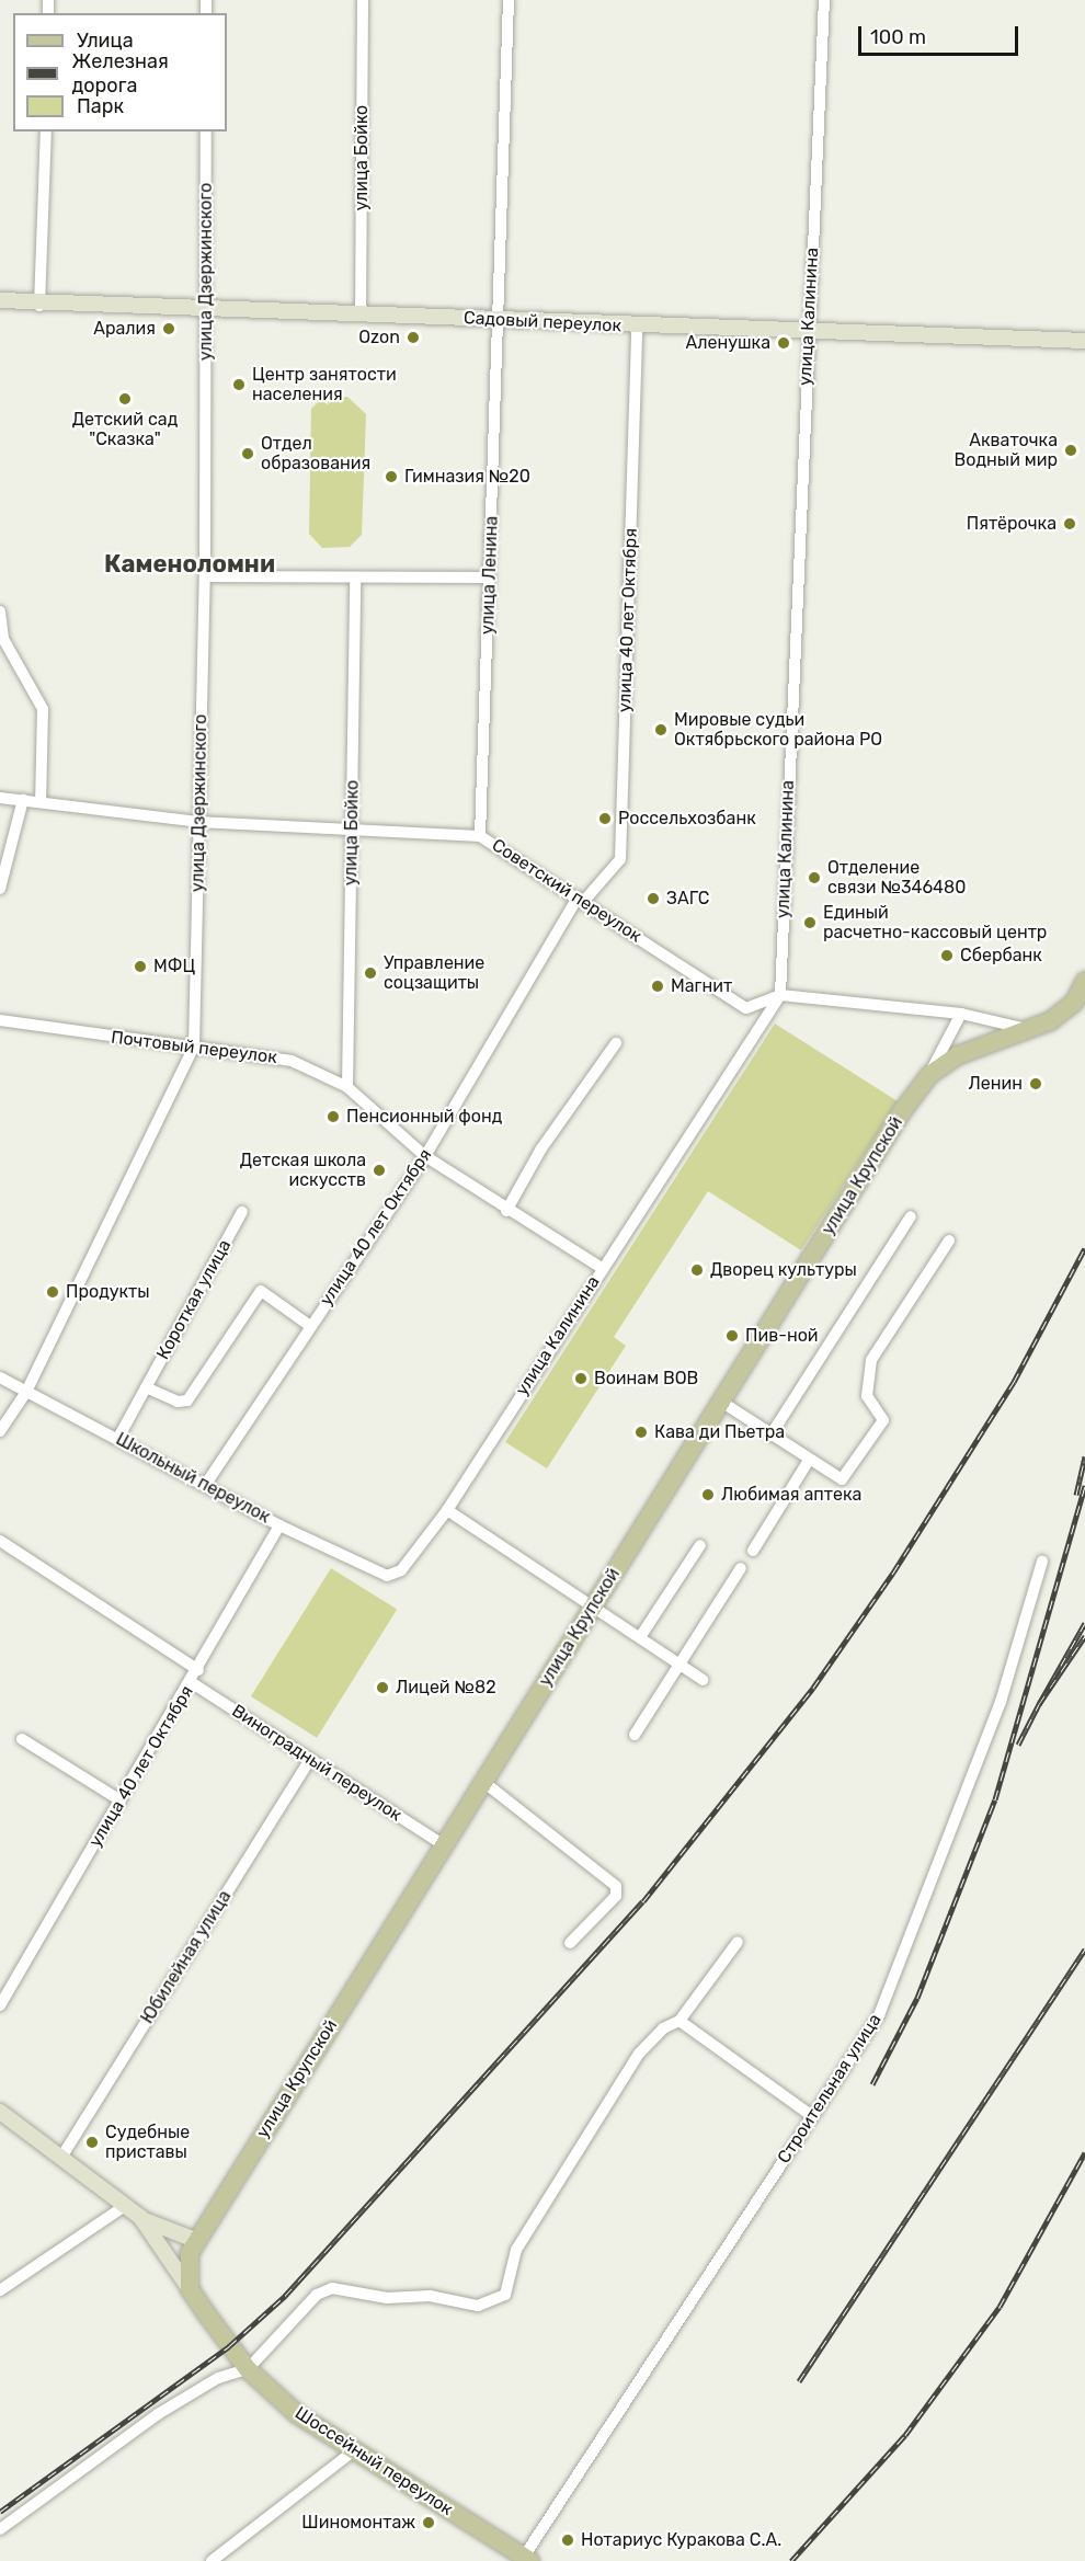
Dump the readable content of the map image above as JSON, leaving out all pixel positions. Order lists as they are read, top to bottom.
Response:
{
  "streets": {
    "main road": ["улица Крупской", "Шоссейный переулок"],
    "street": [
      "улица Бойко",
      "улица Дзержинского",
      "улица Калинина",
      "Садовый переулок",
      "улица Ленина",
      "улица 40 лет Октября",
      "Советский переулок",
      "Почтовый переулок",
      "Короткая улица",
      "Школьный переулок",
      "Виноградный переулок",
      "Юбилейная улица",
      "Строительная улица"
    ]
  },
  "crossings": [
    ["улица Бойко", "Садовый переулок"],
    ["улица Бойко", "Советский переулок"],
    ["улица Бойко", "Почтовый переулок"],
    ["улица Дзержинского", "Садовый переулок"],
    ["улица Дзержинского", "Советский переулок"],
    ["улица Дзержинского", "Почтовый переулок"],
    ["улица Дзержинского", "Школьный переулок"],
    ["улица Калинина", "Садовый переулок"],
    ["улица Калинина", "Советский переулок"],
    ["улица Калинина", "Почтовый переулок"],
    ["улица Калинина", "Школьный переулок"],
    ["Садовый переулок", "улица Ленина"],
    ["Садовый переулок", "улица 40 лет Октября"],
    ["улица Ленина", "Советский переулок"],
    ["улица 40 лет Октября", "Советский переулок"],
    ["улица 40 лет Октября", "Почтовый переулок"],
    ["улица 40 лет Октября", "Школьный переулок"],
    ["улица 40 лет Октября", "Виноградный переулок"],
    ["Советский переулок", "улица Крупской"],
    ["улица Крупской", "Виноградный переулок"],
    ["улица Крупской", "Шоссейный переулок"],
    ["Короткая улица", "Школьный переулок"],
    ["Виноградный переулок", "Юбилейная улица"],
    ["Строительная улица", "Шоссейный переулок"]
  ],
  "districts": ["Каменоломни"],
  "places": [
    "Аралия",
    "Ozon",
    "Аленушка",
    "Центр занятости населения",
    "Детский сад \"Сказка\"",
    "Акваточка Водный мир",
    "Отдел образования",
    "Гимназия №20",
    "Пятёрочка",
    "Мировые судьи Октябрьского района РО",
    "Россельхозбанк",
    "Отделение связи №346480",
    "ЗАГС",
    "Единый расчетно-кассовый центр",
    "Сбербанк",
    "МФЦ",
    "Управление соцзащиты",
    "Магнит",
    "Ленин",
    "Пенсионный фонд",
    "Детская школа искусств",
    "Дворец культуры",
    "Продукты",
    "Пив-ной",
    "Воинам ВОВ",
    "Кава ди Пьетра",
    "Любимая аптека",
    "Лицей №82",
    "Судебные приставы",
    "Шиномонтаж",
    "Нотариус Куракова С.А."
  ],
  "legend": ["Улица", "Железная дорога", "Парк"],
  "scale_bar": "100 m"
}
